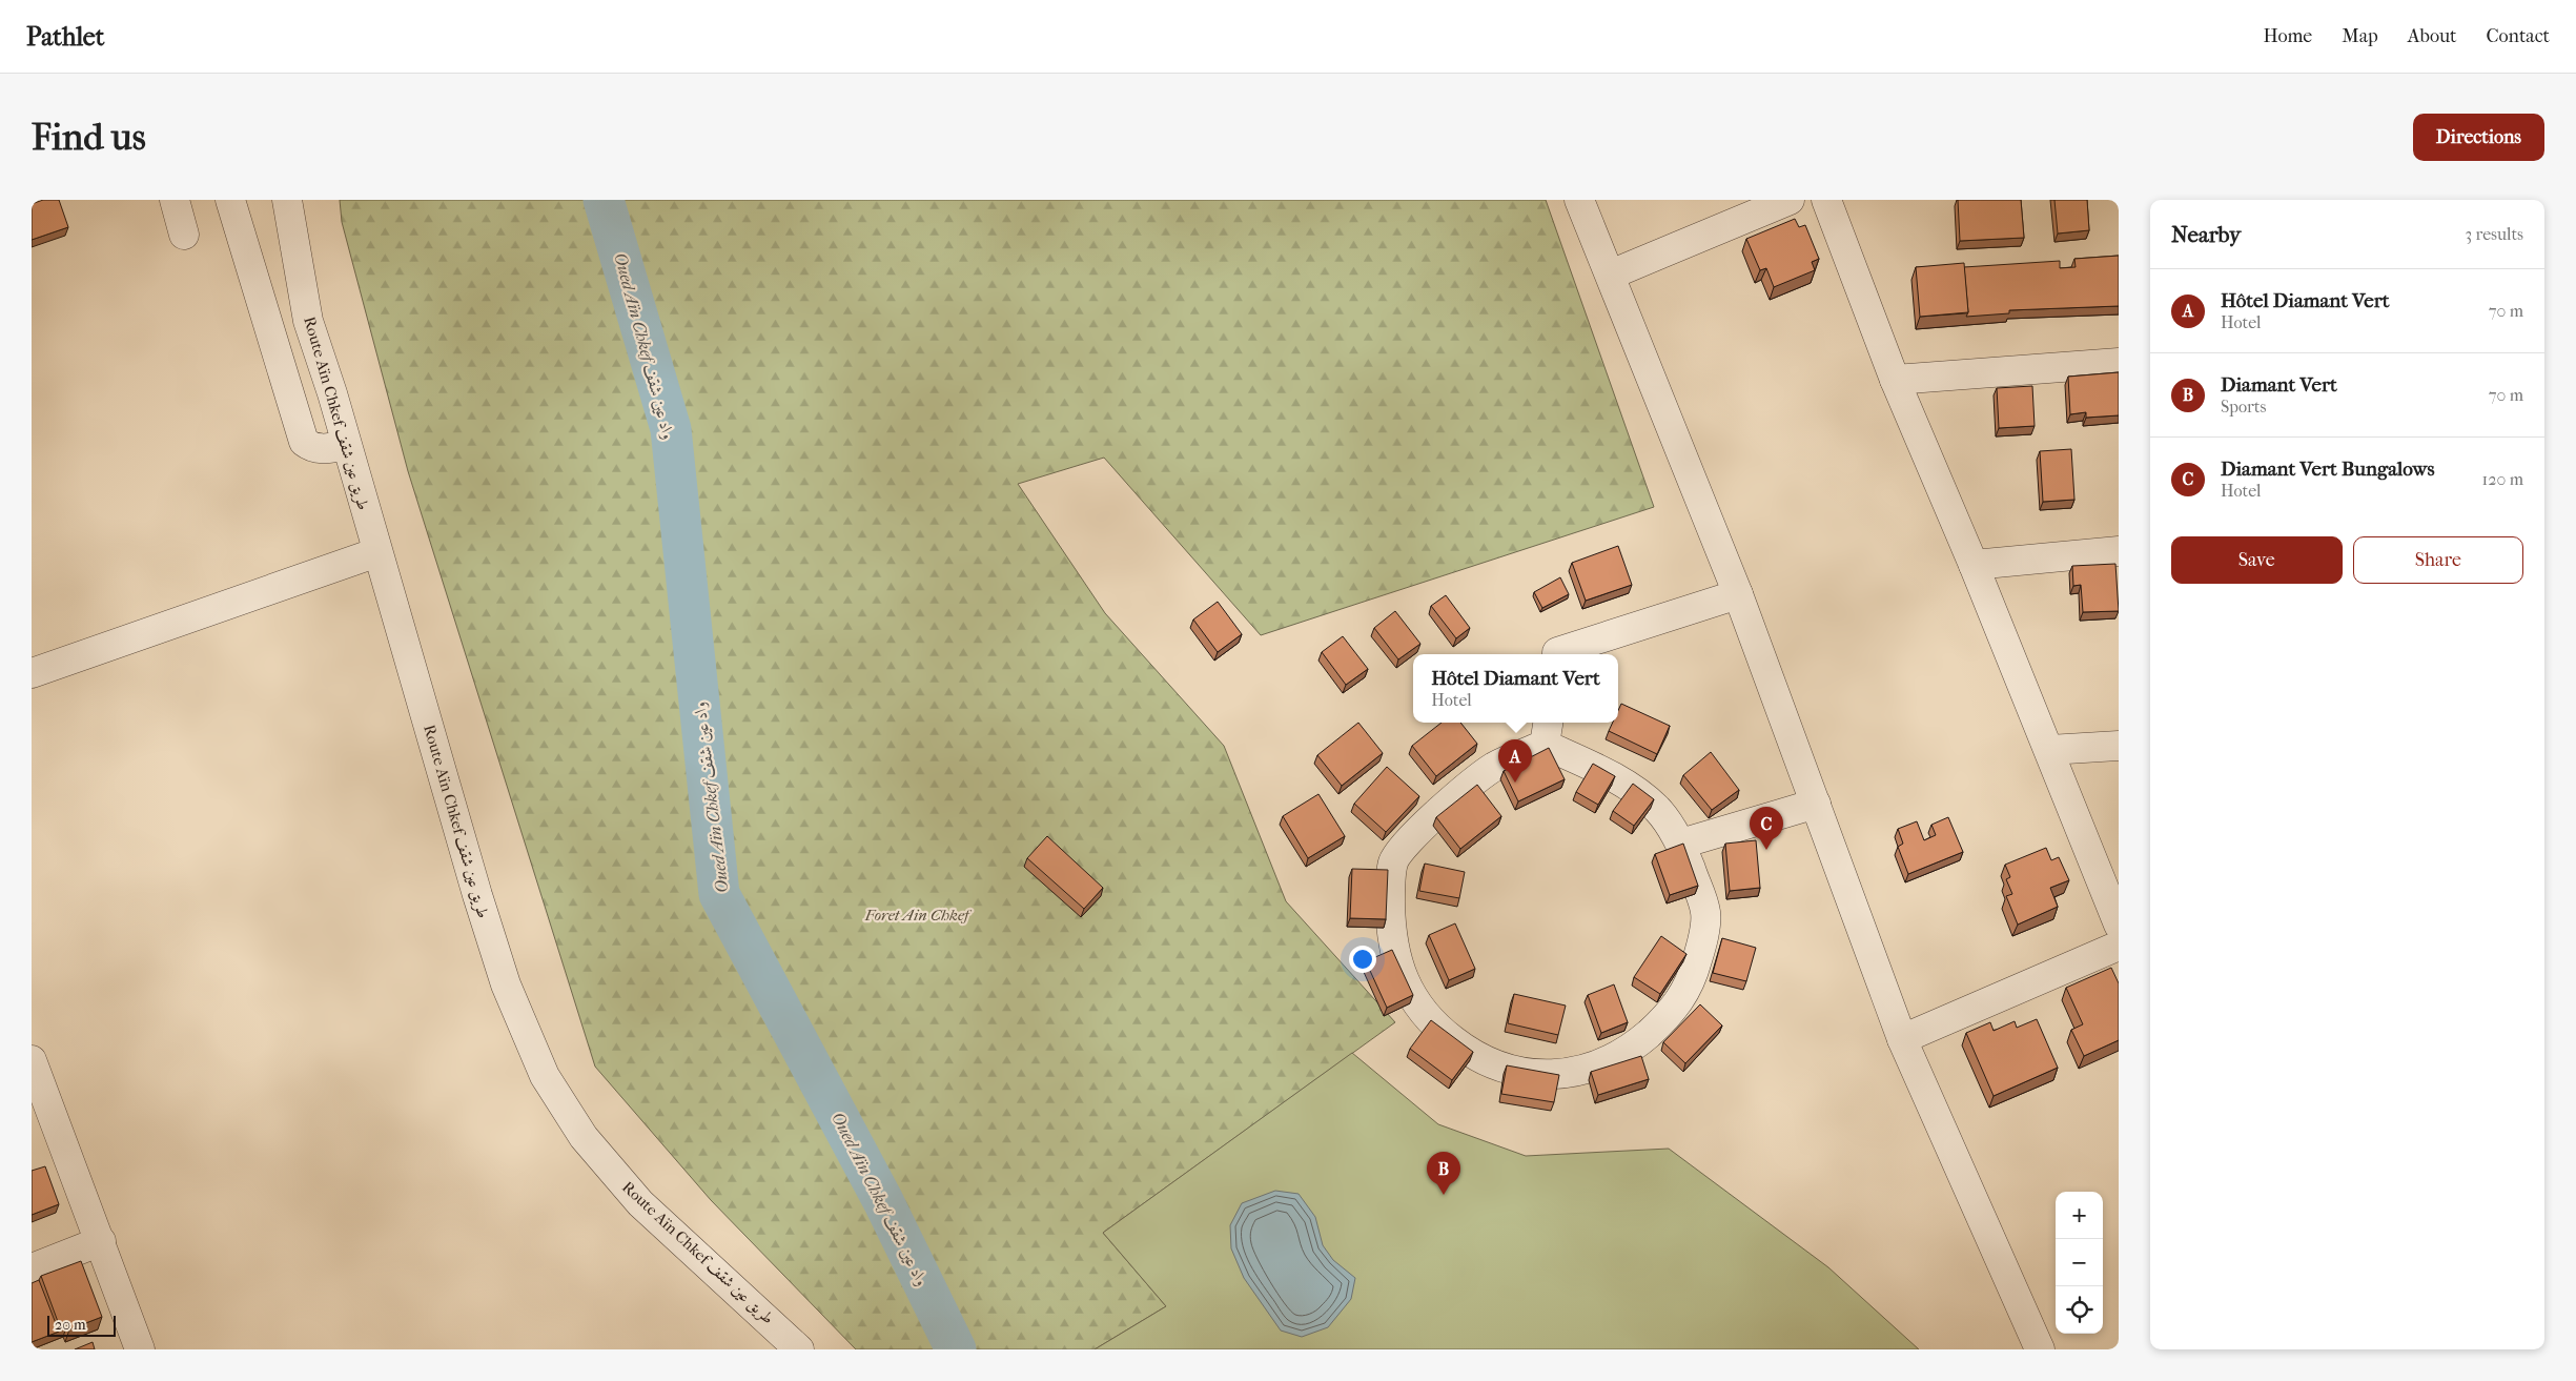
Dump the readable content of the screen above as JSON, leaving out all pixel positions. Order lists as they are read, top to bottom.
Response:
{
  "streets": {
    "street": ["Route Aïn Chkef طريق عين شقف"]
  },
  "water": ["Oued Aïn Chkef واد عين شقف"],
  "parks": ["Foret Ain Chkef"],
  "scale_bar": "20 m",
  "page": {
    "header": "Pathlet",
    "nav": [
      "Home",
      "Map",
      "About",
      "Contact"
    ],
    "buttons": [
      "Directions",
      ["Save", "Share"]
    ],
    "title": "Find us",
    "heading": ["Nearby", "3 results"],
    "list": [
      {
        "mark": "A",
        "name": "Hôtel Diamant Vert",
        "note": "Hotel",
        "value": "70 m"
      },
      {
        "mark": "B",
        "name": "Diamant Vert",
        "note": "Sports",
        "value": "70 m"
      },
      {
        "mark": "C",
        "name": "Diamant Vert Bungalows",
        "note": "Hotel",
        "value": "120 m"
      }
    ],
    "popup": ["Hôtel Diamant Vert", "Hotel"],
    "pins": ["A", "C", "B"],
    "map_buttons": ["+", "−"],
    "scale": "20 m"
  }
}
